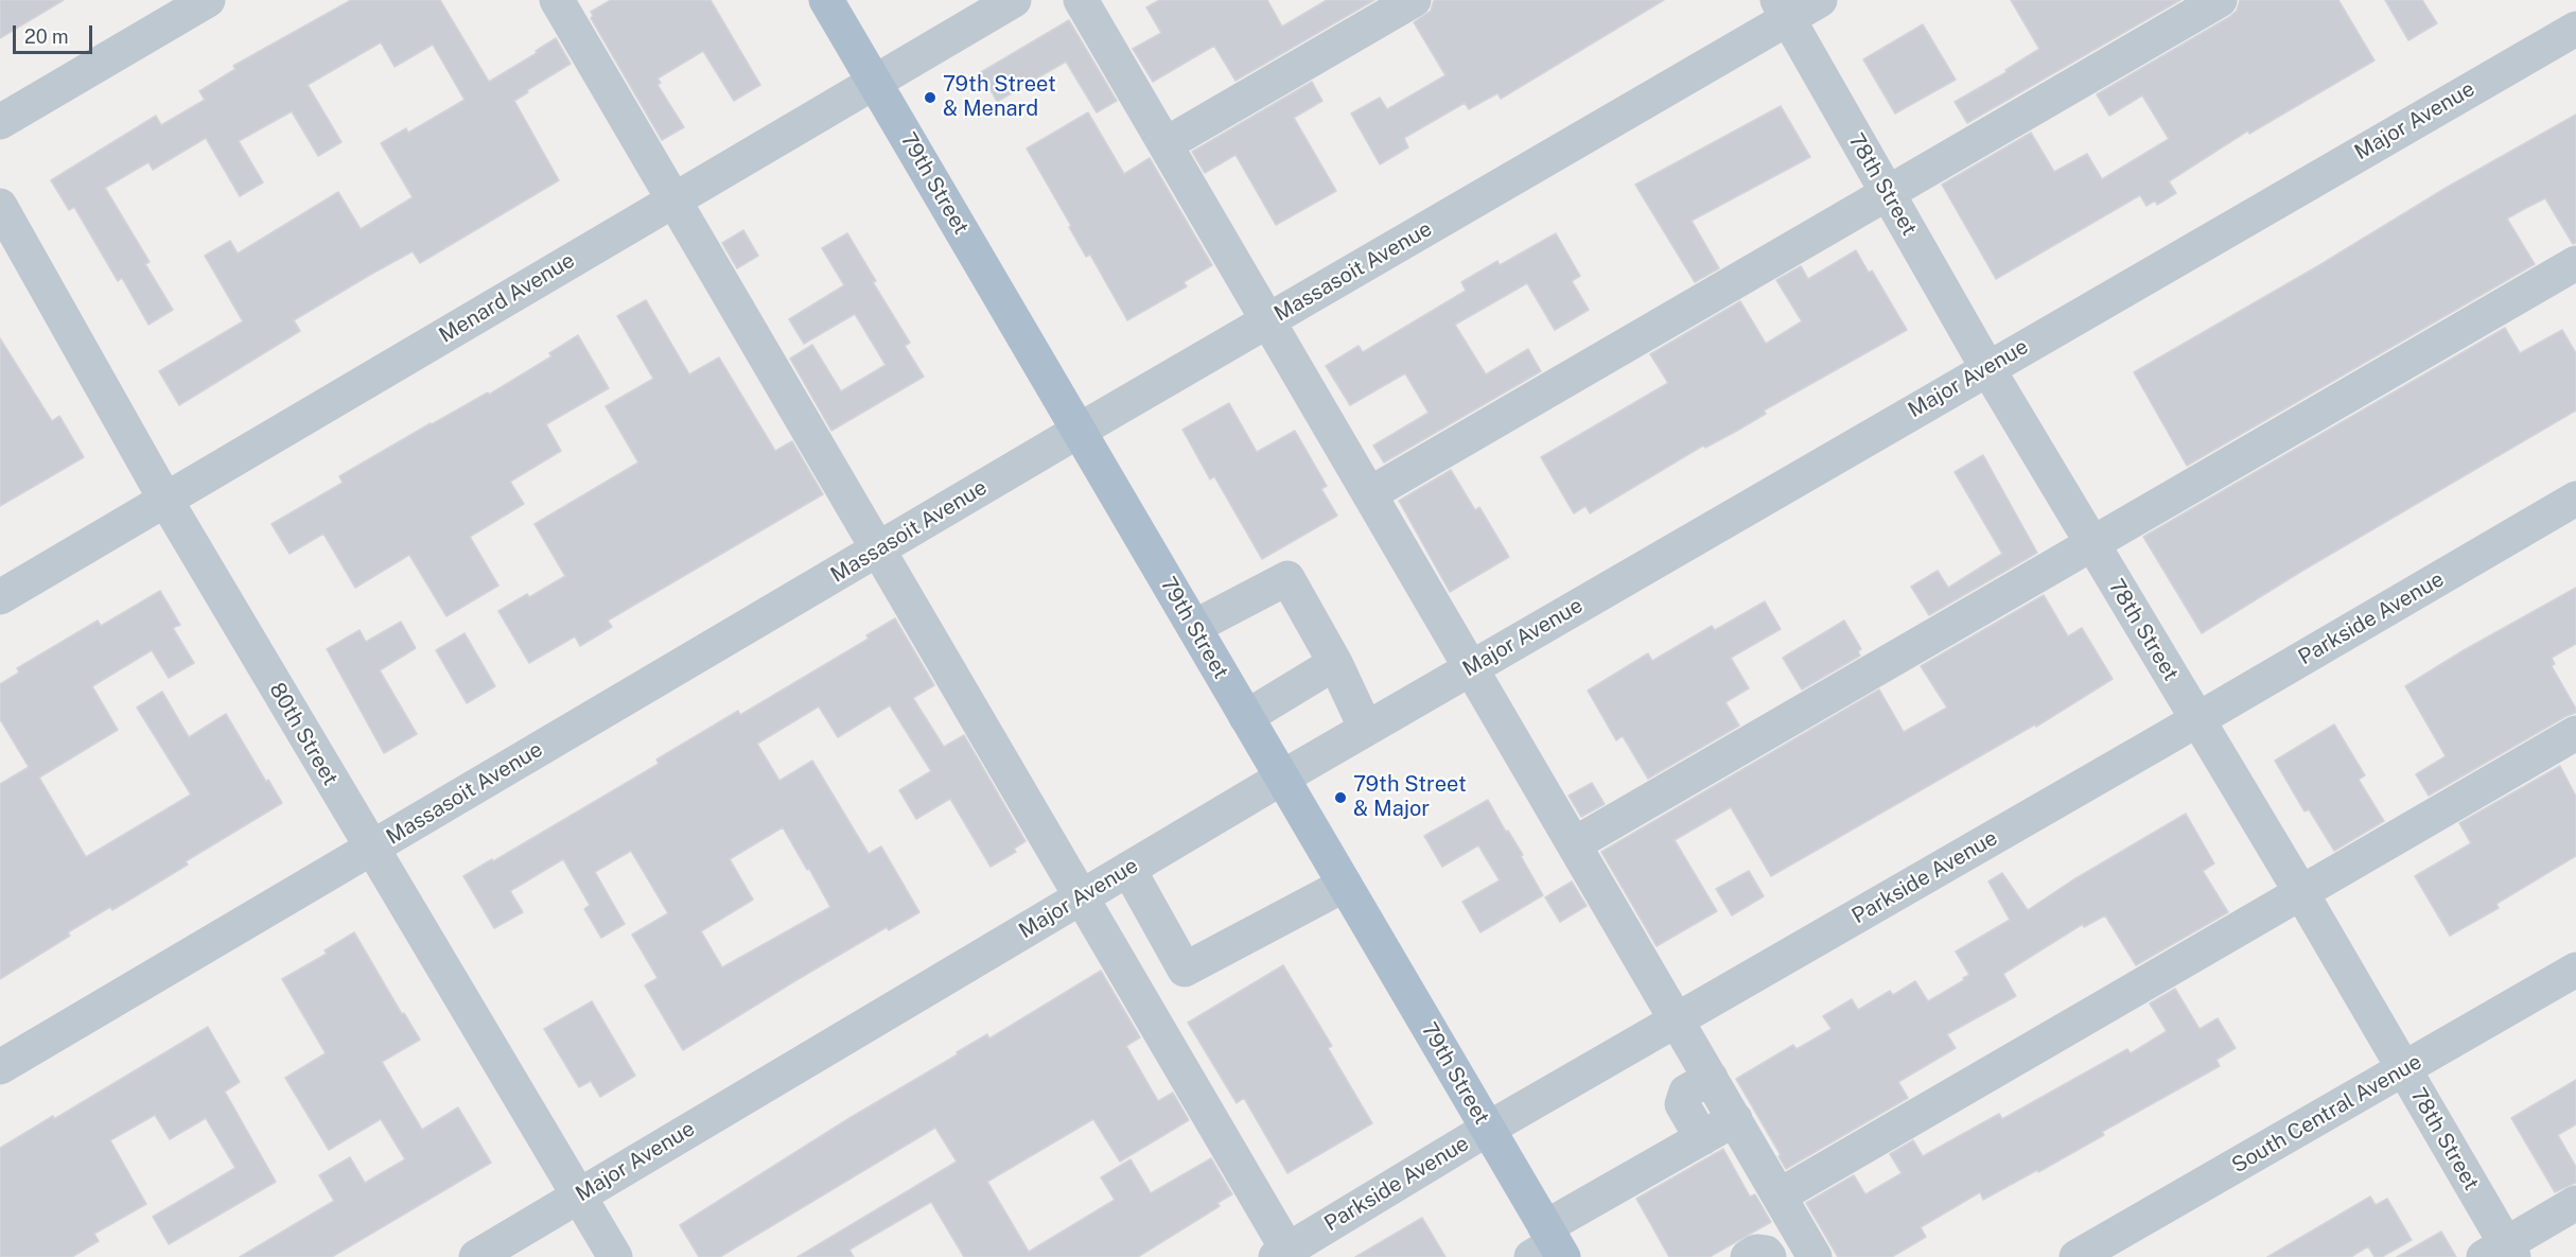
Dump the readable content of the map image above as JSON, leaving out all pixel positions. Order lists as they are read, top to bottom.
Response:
{
  "streets": {
    "main road": ["79th Street"],
    "street": [
      "Major Avenue",
      "78th Street",
      "Massasoit Avenue",
      "Menard Avenue",
      "Parkside Avenue",
      "80th Street",
      "South Central Avenue"
    ]
  },
  "crossings": [
    ["Major Avenue", "79th Street"],
    ["Major Avenue", "78th Street"],
    ["Major Avenue", "80th Street"],
    ["79th Street", "Massasoit Avenue"],
    ["79th Street", "Menard Avenue"],
    ["79th Street", "Parkside Avenue"],
    ["78th Street", "Massasoit Avenue"],
    ["78th Street", "Parkside Avenue"],
    ["78th Street", "South Central Avenue"],
    ["Massasoit Avenue", "80th Street"],
    ["Menard Avenue", "80th Street"]
  ],
  "places": ["79th Street & Menard", "79th Street & Major"],
  "scale_bar": "20 m"
}
